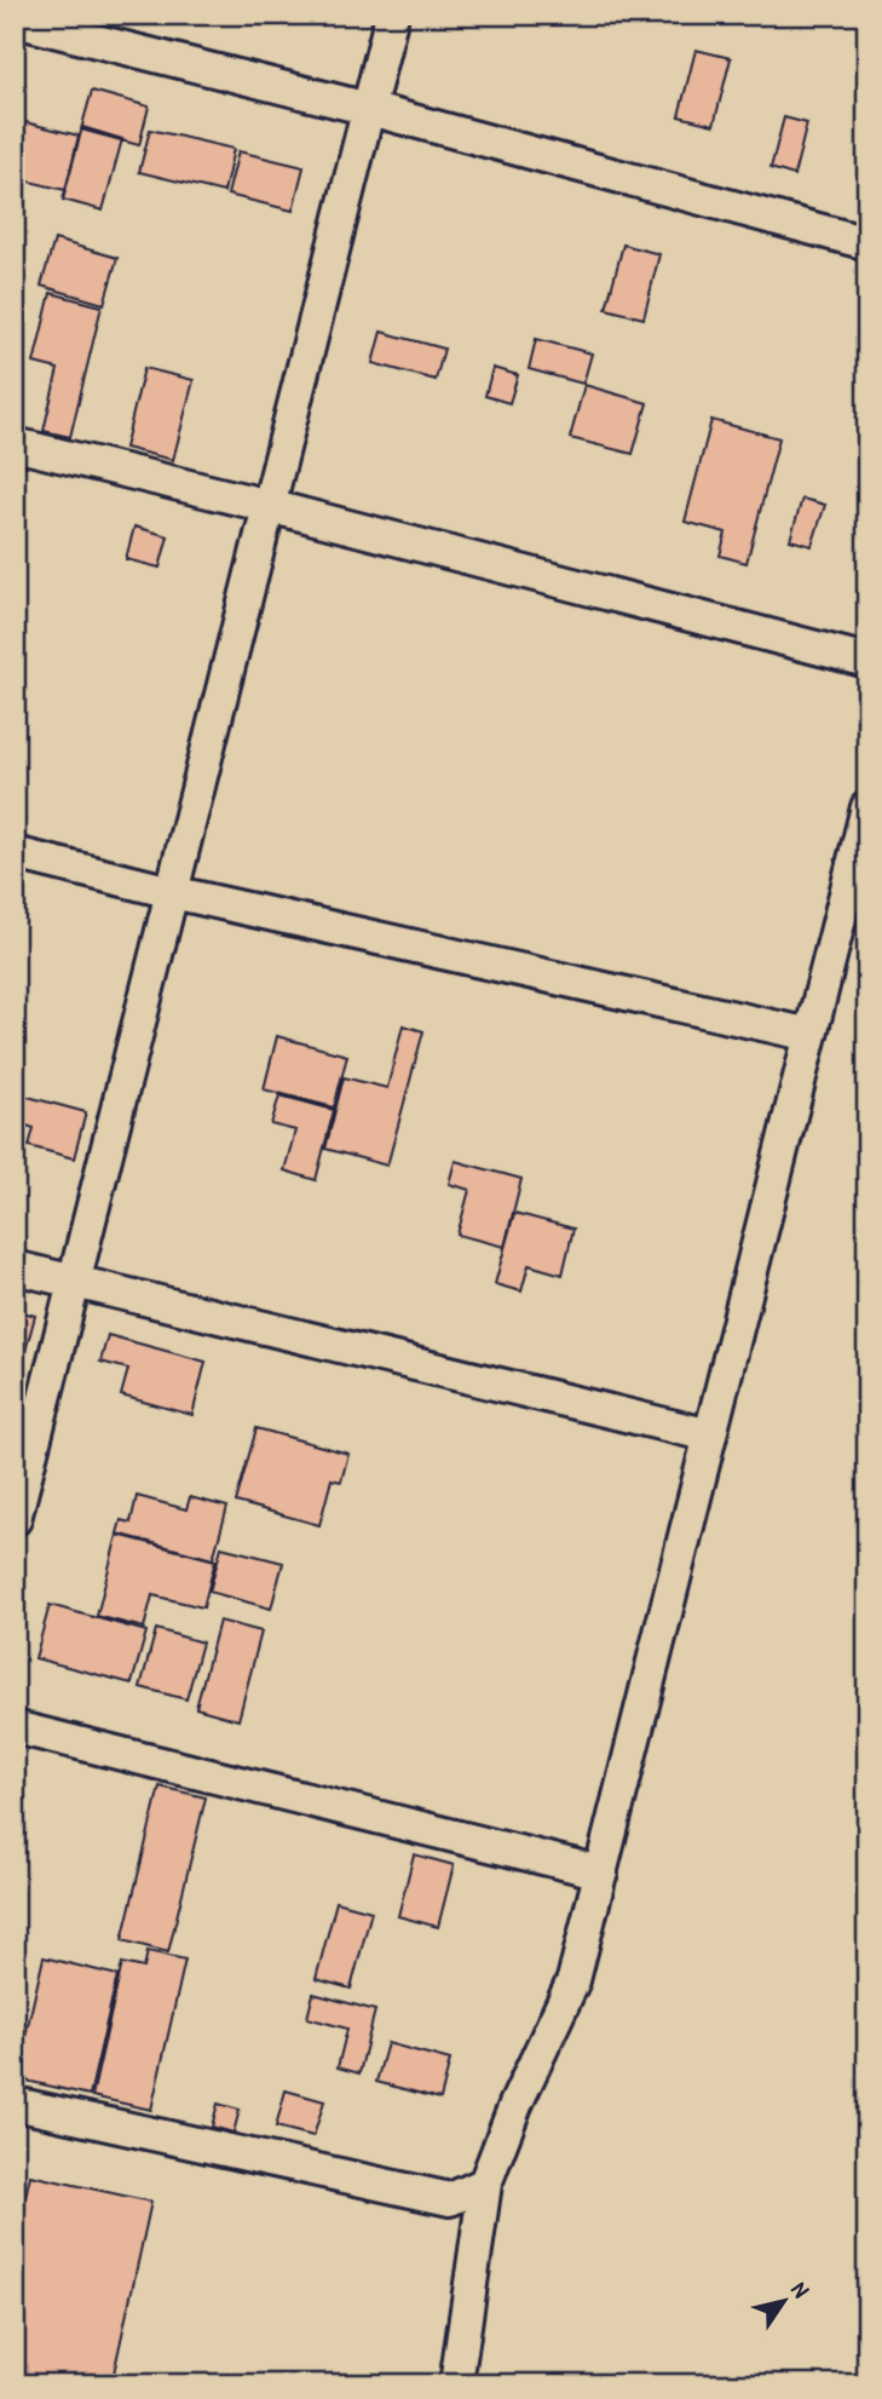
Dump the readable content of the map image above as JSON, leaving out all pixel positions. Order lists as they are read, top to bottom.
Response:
{
  "north": "top right"
}
